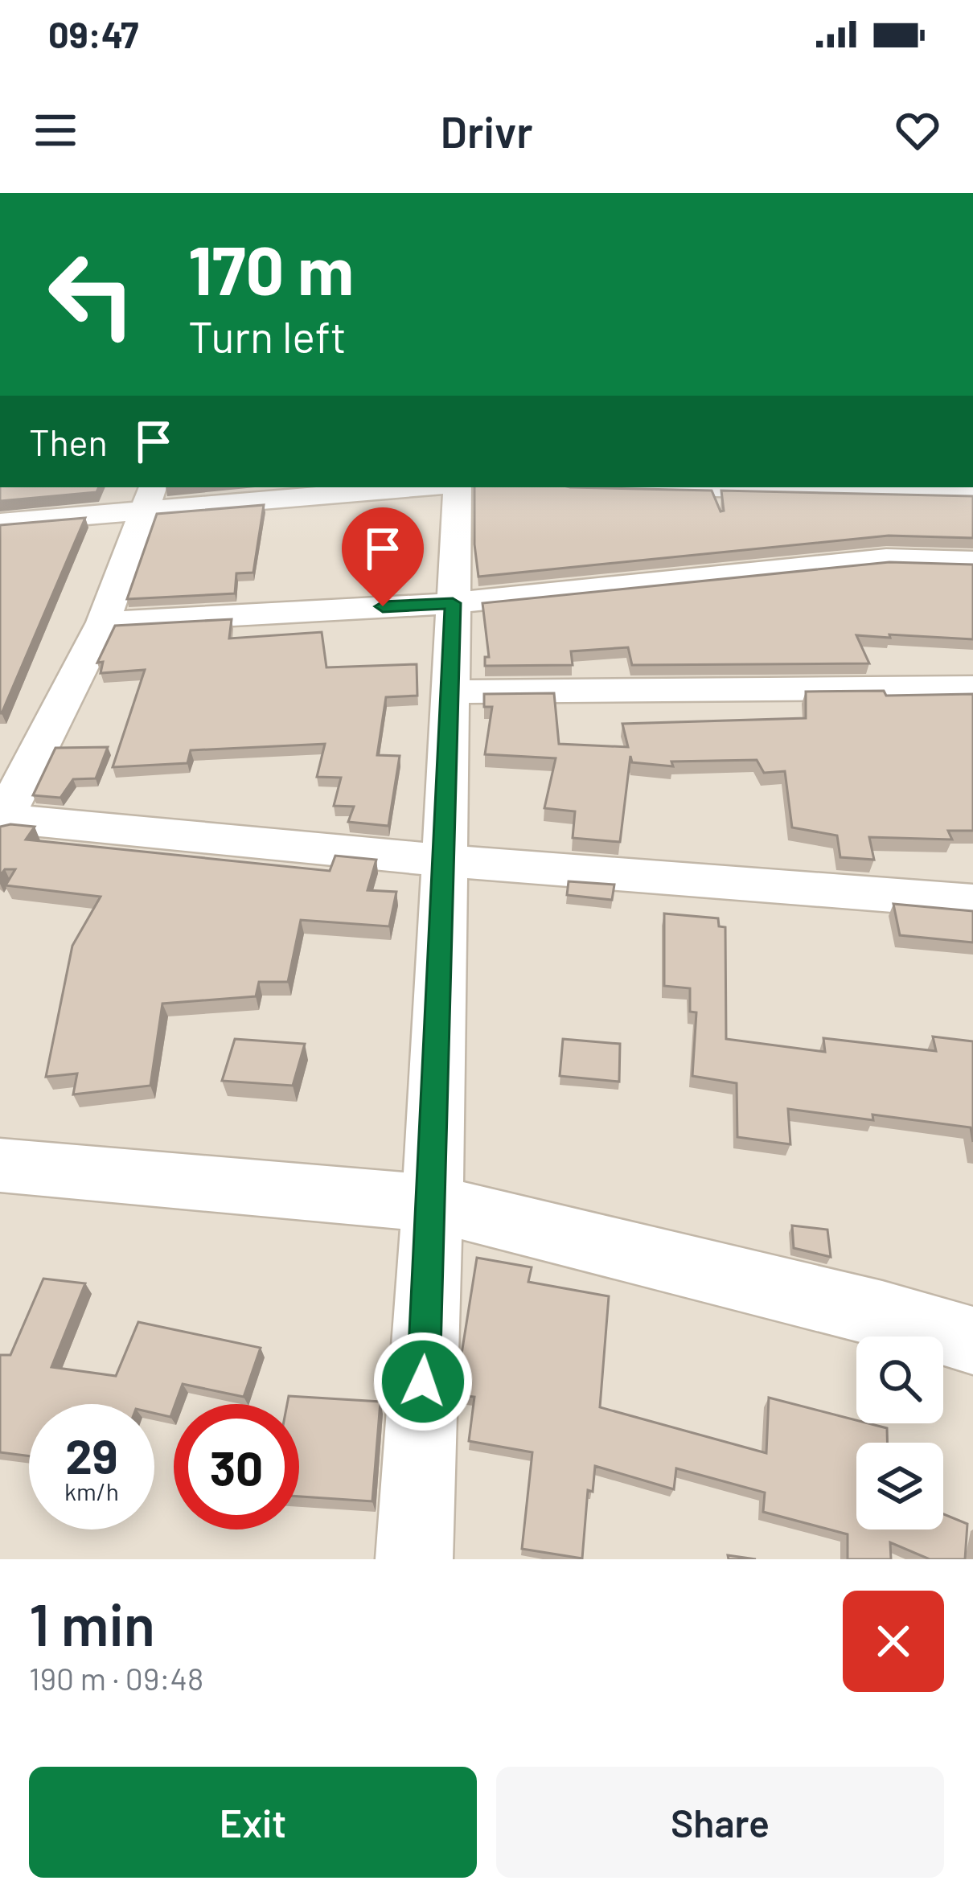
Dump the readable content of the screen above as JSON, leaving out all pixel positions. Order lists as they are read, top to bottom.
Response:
{
  "page": {
    "status": "09:47",
    "header": "Drivr",
    "turn": ["170 m", "Turn left"],
    "then": "Then",
    "speed": "29 km/h",
    "limit": "30",
    "heading": ["1 min", "190 m · 09:48"],
    "buttons": ["Exit", "Share"]
  }
}
